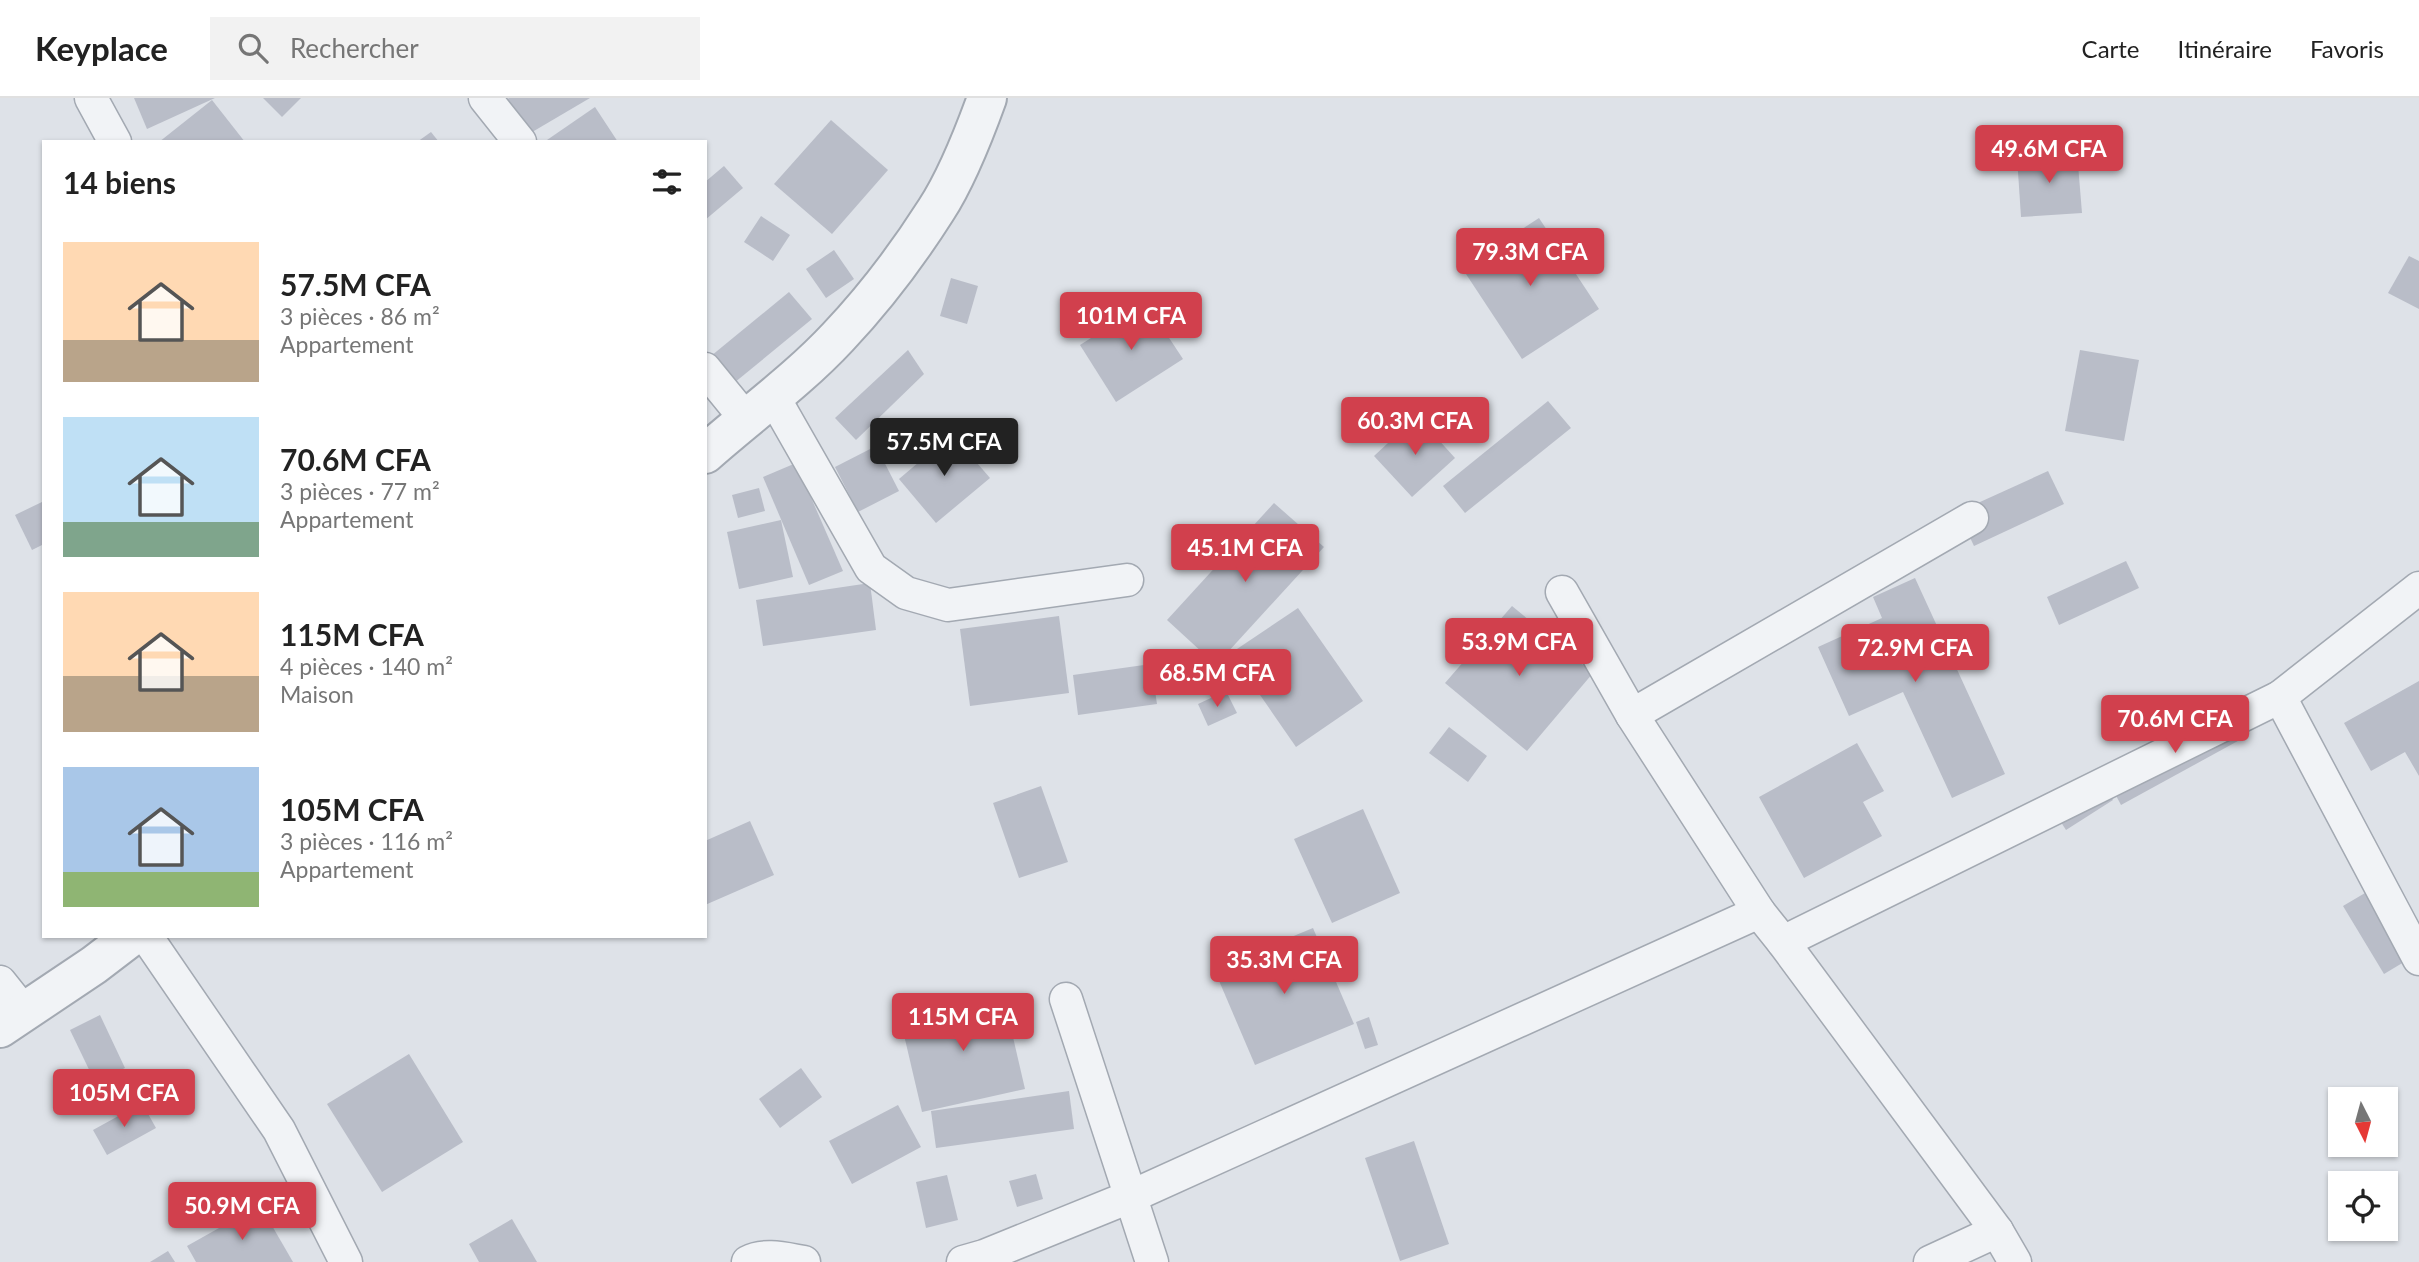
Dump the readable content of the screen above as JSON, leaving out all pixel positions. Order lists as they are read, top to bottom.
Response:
{
  "north": "bottom",
  "page": {
    "header": "Keyplace",
    "search": "Rechercher",
    "nav": ["Carte", "Itinéraire", "Favoris"],
    "price": [
      "49.6M CFA",
      "79.3M CFA",
      "101M CFA",
      "60.3M CFA",
      "57.5M CFA",
      "45.1M CFA",
      "53.9M CFA",
      "72.9M CFA",
      "68.5M CFA",
      "70.6M CFA",
      "35.3M CFA",
      "115M CFA",
      "105M CFA",
      "50.9M CFA"
    ],
    "heading": "14 biens",
    "list": [
      {
        "name": "57.5M CFA",
        "note": "3 pièces · 86 m² · Appartement"
      },
      {
        "name": "70.6M CFA",
        "note": "3 pièces · 77 m² · Appartement"
      },
      {
        "name": "115M CFA",
        "note": "4 pièces · 140 m² · Maison"
      },
      {
        "name": "105M CFA",
        "note": "3 pièces · 116 m² · Appartement"
      }
    ]
  }
}
